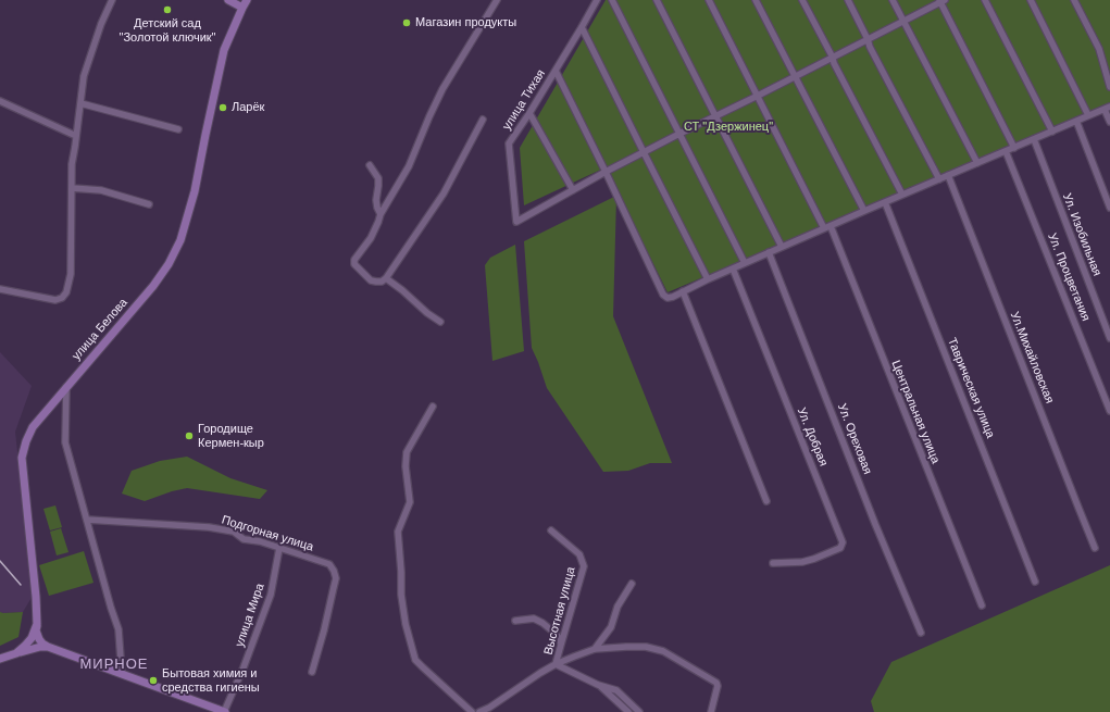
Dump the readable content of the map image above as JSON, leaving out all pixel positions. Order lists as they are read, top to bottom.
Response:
{
  "streets": {
    "main road": ["улица Белова"],
    "street": [
      "улица Тихая",
      "Ул. Изобильная",
      "Ул. Процветания",
      "Ул.Михайловская",
      "Таврическая улица",
      "Центральная улица",
      "Ул. Добрая",
      "Ул. Ореховая",
      "Подгорная улица",
      "Высотная улица",
      "улица Мира"
    ]
  },
  "crossings": [
    ["Подгорная улица", "улица Мира"]
  ],
  "districts": ["МИРНОЕ"],
  "parks": ["СТ \"Дзержинец\""],
  "places": [
    "Детский сад \"Золотой ключик\"",
    "Магазин продукты",
    "Ларёк",
    "Городище Кермен-кыр",
    "Бытовая химия и средства гигиены"
  ]
}
